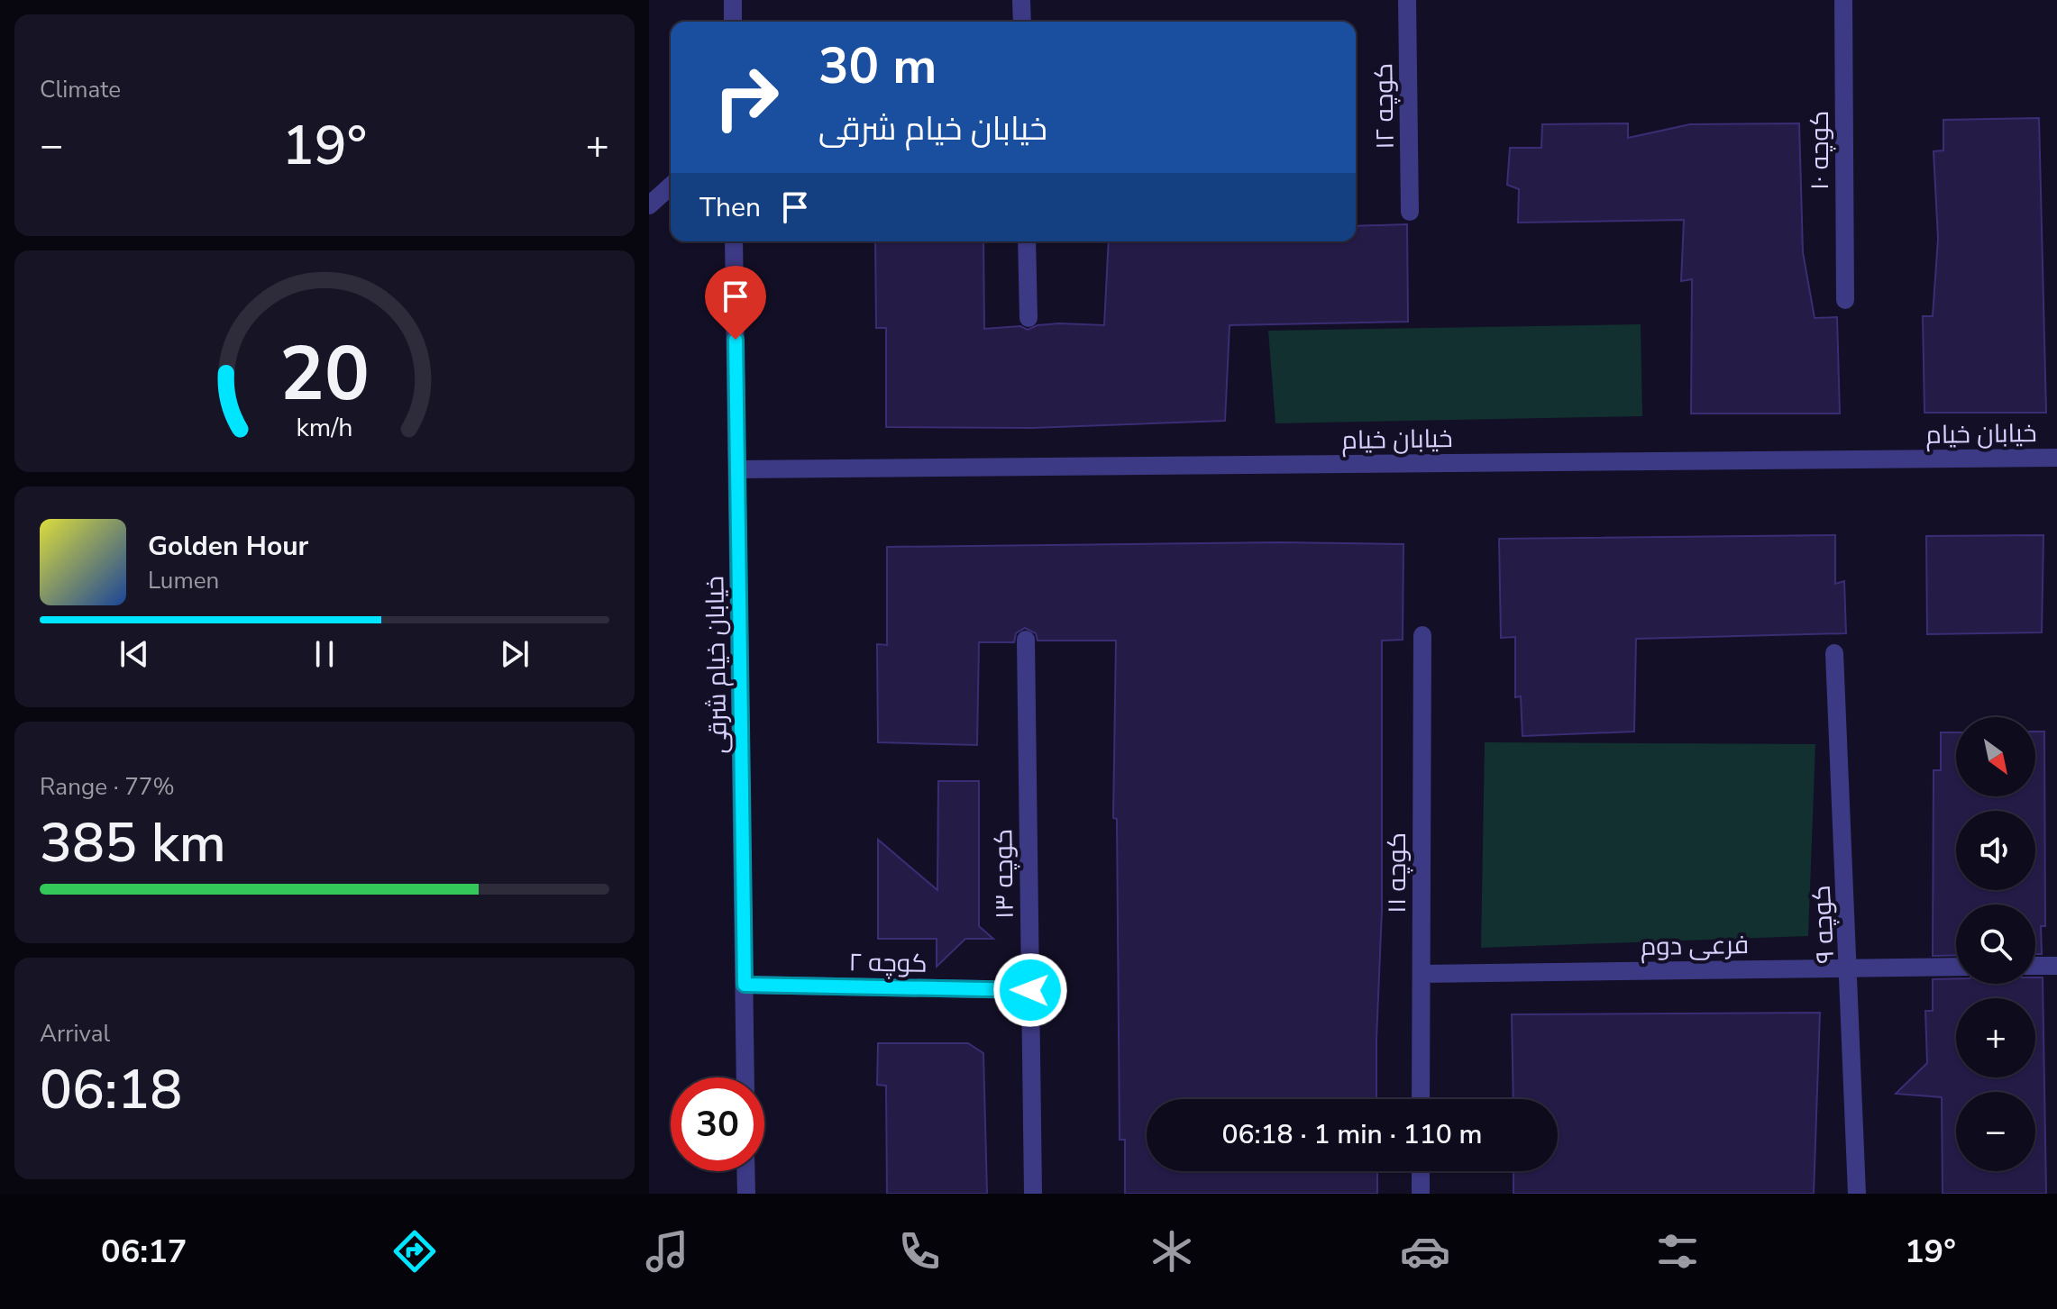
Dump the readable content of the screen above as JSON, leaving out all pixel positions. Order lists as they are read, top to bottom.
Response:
{
  "streets": {
    "street": [
      "کوچه ۱۲",
      "کوچه ۱۰",
      "خیابان خیام",
      "خیابان خیام شرقی",
      "کوچه ۱۱",
      "کوچه ۱۳",
      "کوچه ۹",
      "فرعی دوم",
      "کوچه ۲"
    ]
  },
  "crossings": [
    ["خیابان خیام", "خیابان خیام شرقی"],
    ["خیابان خیام شرقی", "کوچه ۲"],
    ["کوچه ۱۱", "فرعی دوم"],
    ["کوچه ۱۳", "کوچه ۲"],
    ["کوچه ۹", "فرعی دوم"]
  ],
  "north": "bottom right",
  "page": {
    "tile": [
      "Climate",
      ["Range · 77%", "385 km"],
      ["Arrival", "06:18"]
    ],
    "turn": ["30 m", "خیابان خیام شرقی"],
    "heat": ["−", "19°", "+"],
    "then": "Then",
    "song": ["Golden Hour", "Lumen"],
    "map_buttons": ["+", "−"],
    "limit": "30",
    "trip": "06:18 · 1 min · 110 m",
    "tabs": ["06:17", "19°"],
    "gauge": ["20", "km/h"]
  }
}
